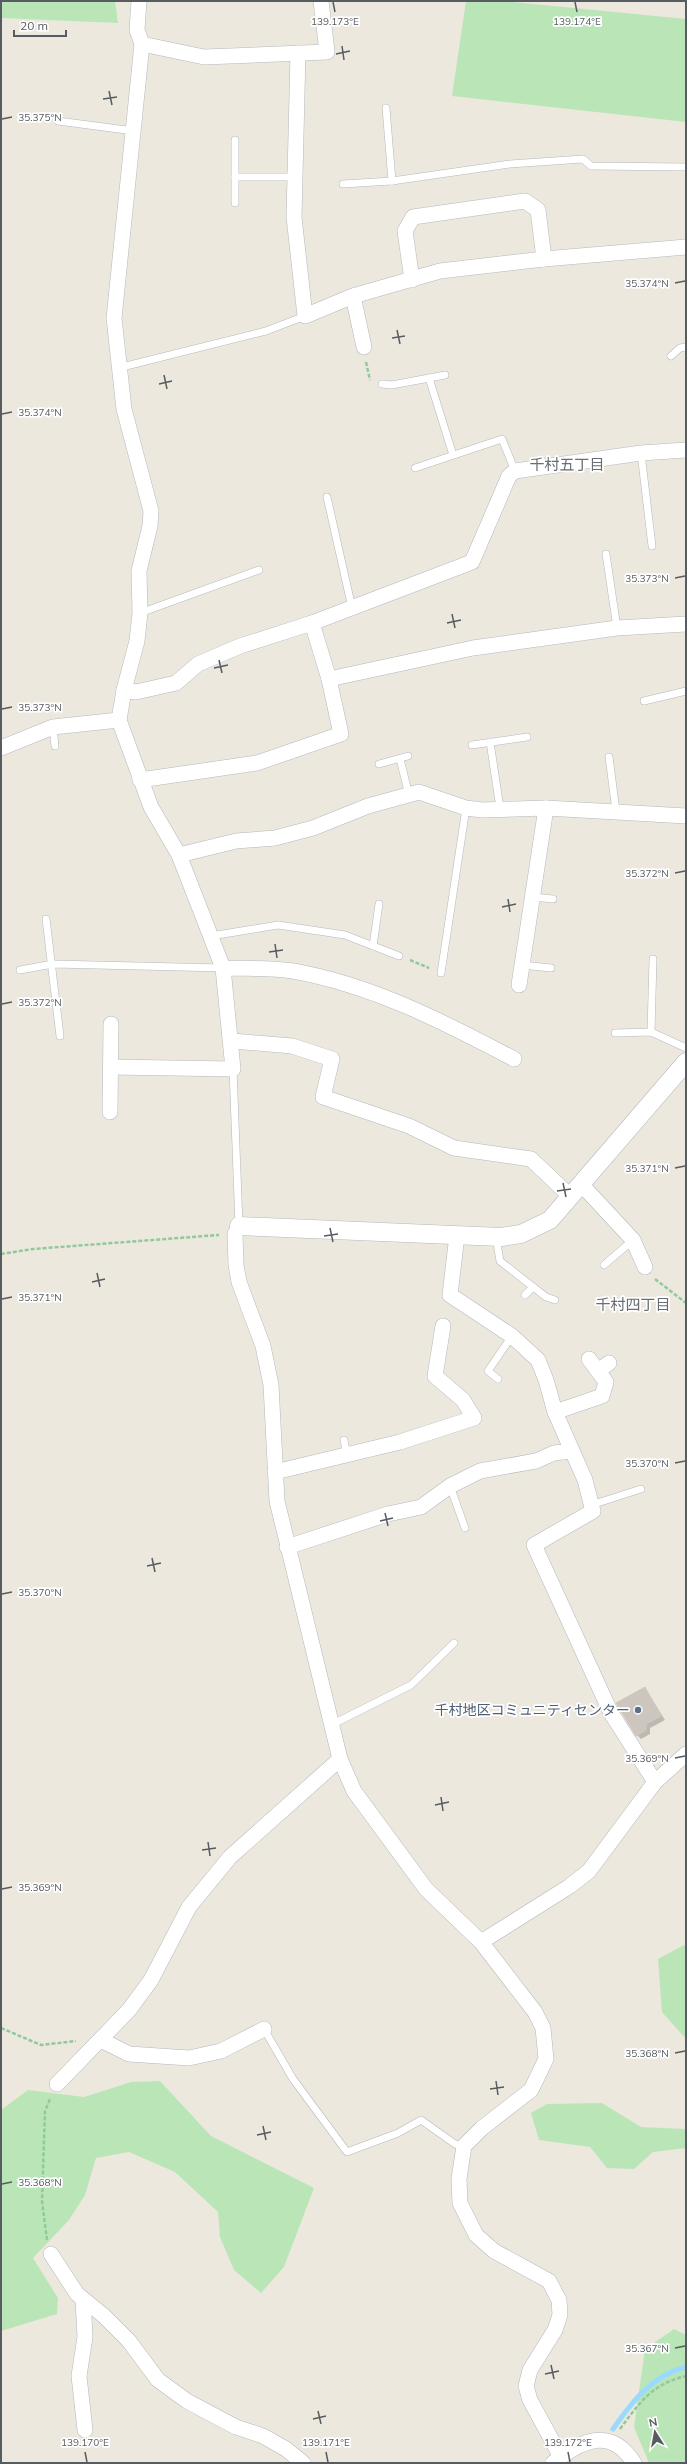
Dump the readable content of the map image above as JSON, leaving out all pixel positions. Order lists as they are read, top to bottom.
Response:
{
  "districts": ["千村五丁目", "千村四丁目"],
  "places": ["千村地区コミュニティセンター"],
  "scale_bar": "20 m",
  "north": "top",
  "coordinates": [
    "139.173°E",
    "139.174°E",
    "35.375°N",
    "35.374°N",
    "35.373°N",
    "35.372°N",
    "35.371°N",
    "35.370°N",
    "35.369°N",
    "35.368°N",
    "35.367°N",
    "139.170°E",
    "139.171°E",
    "139.172°E"
  ]
}
